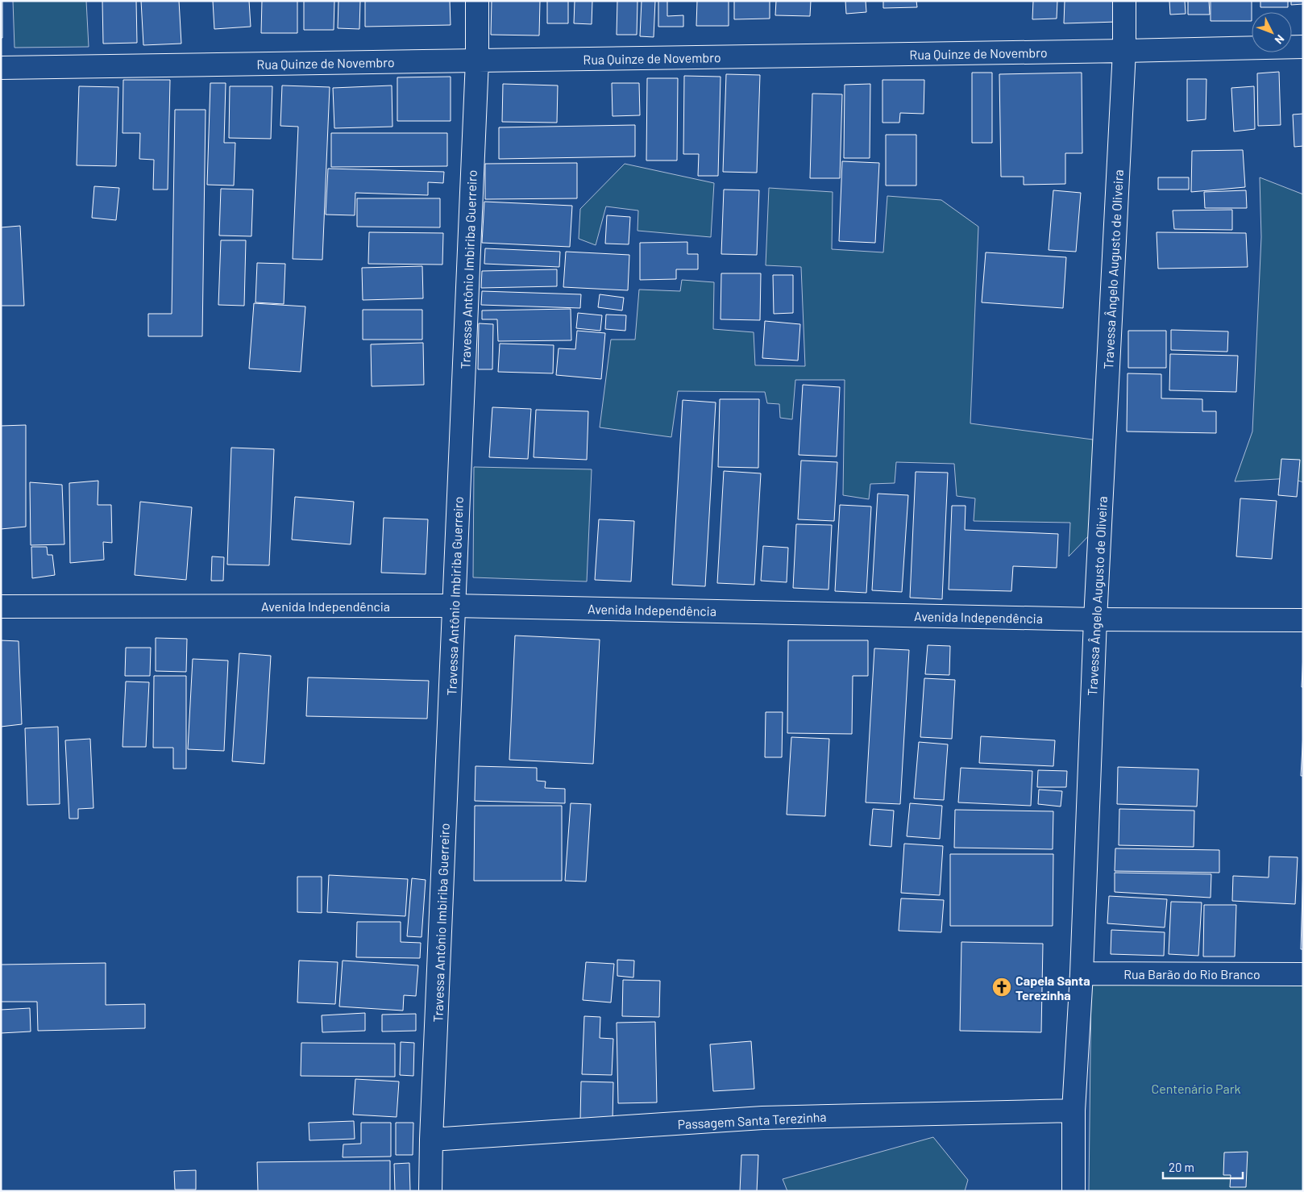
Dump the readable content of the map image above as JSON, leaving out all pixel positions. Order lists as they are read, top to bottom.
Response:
{
  "streets": {
    "street": [
      "Rua Quinze de Novembro",
      "Travessa Antônio Imbiriba Guerreiro",
      "Travessa Ângelo Augusto de Oliveira",
      "Avenida Independência",
      "Rua Barão do Rio Branco",
      "Passagem Santa Terezinha"
    ]
  },
  "crossings": [
    ["Rua Quinze de Novembro", "Travessa Antônio Imbiriba Guerreiro"],
    ["Rua Quinze de Novembro", "Travessa Ângelo Augusto de Oliveira"],
    ["Travessa Antônio Imbiriba Guerreiro", "Avenida Independência"],
    ["Travessa Antônio Imbiriba Guerreiro", "Passagem Santa Terezinha"],
    ["Travessa Ângelo Augusto de Oliveira", "Avenida Independência"],
    ["Travessa Ângelo Augusto de Oliveira", "Rua Barão do Rio Branco"],
    ["Travessa Ângelo Augusto de Oliveira", "Passagem Santa Terezinha"]
  ],
  "parks": ["Centenário Park"],
  "places": {
    "church": ["Capela Santa Terezinha"]
  },
  "scale_bar": "20 m",
  "north": "bottom right"
}
